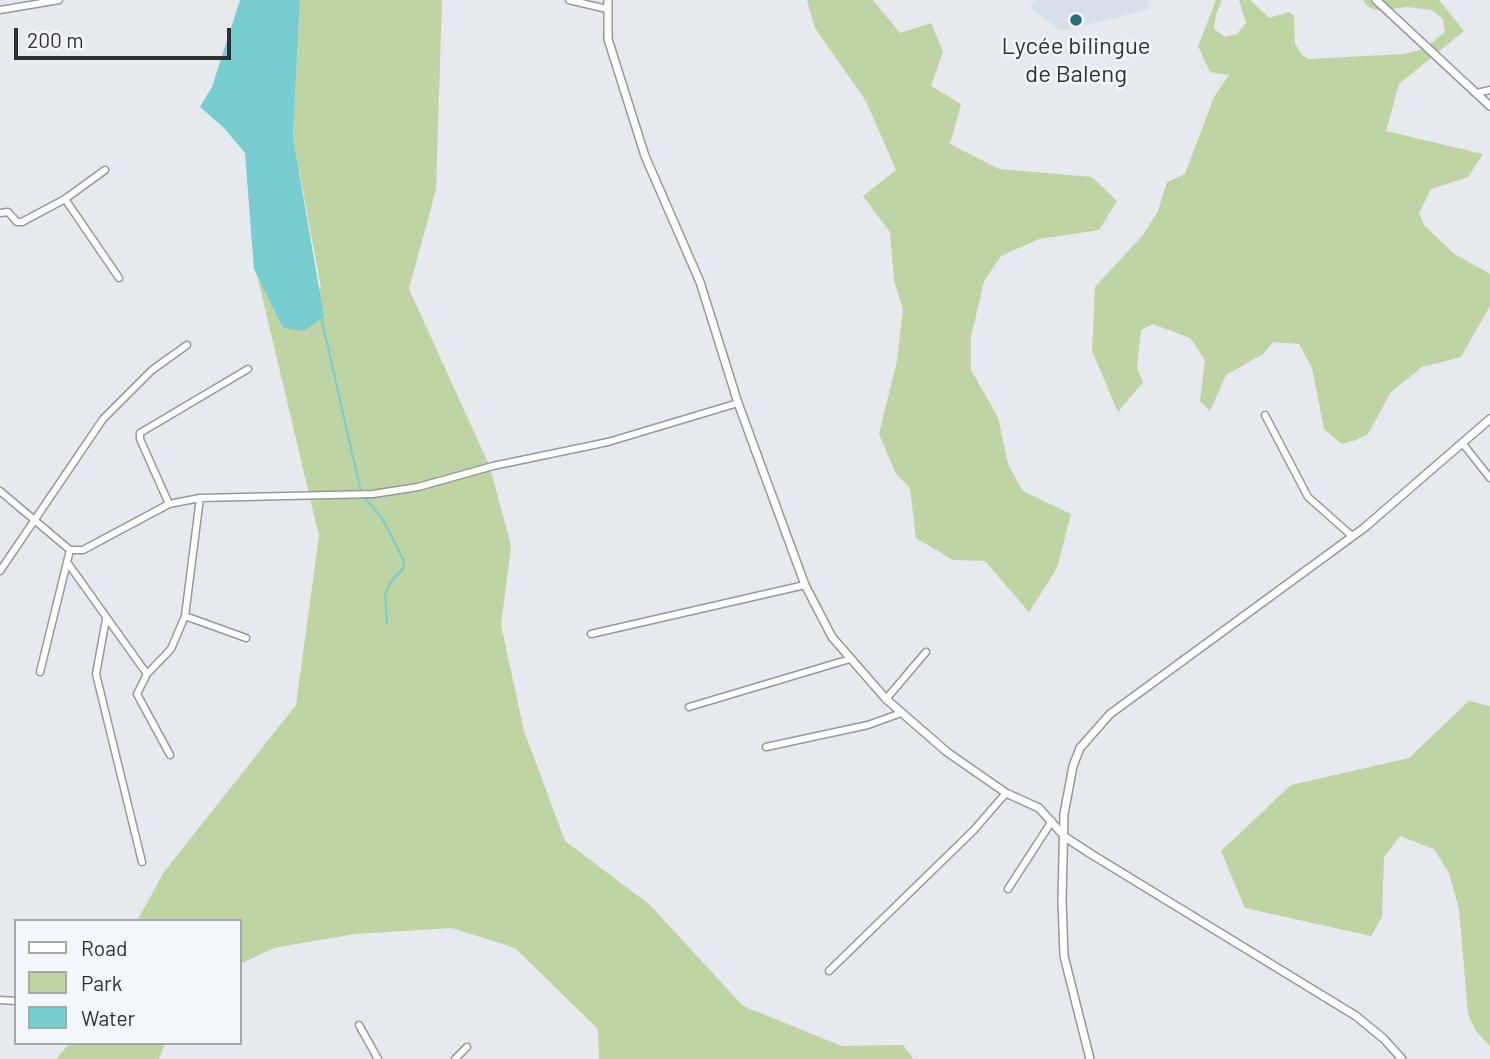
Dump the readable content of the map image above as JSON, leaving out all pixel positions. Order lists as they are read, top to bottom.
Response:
{
  "places": ["Lycée bilingue de Baleng"],
  "legend": ["Road", "Park", "Water"],
  "scale_bar": "200 m"
}
